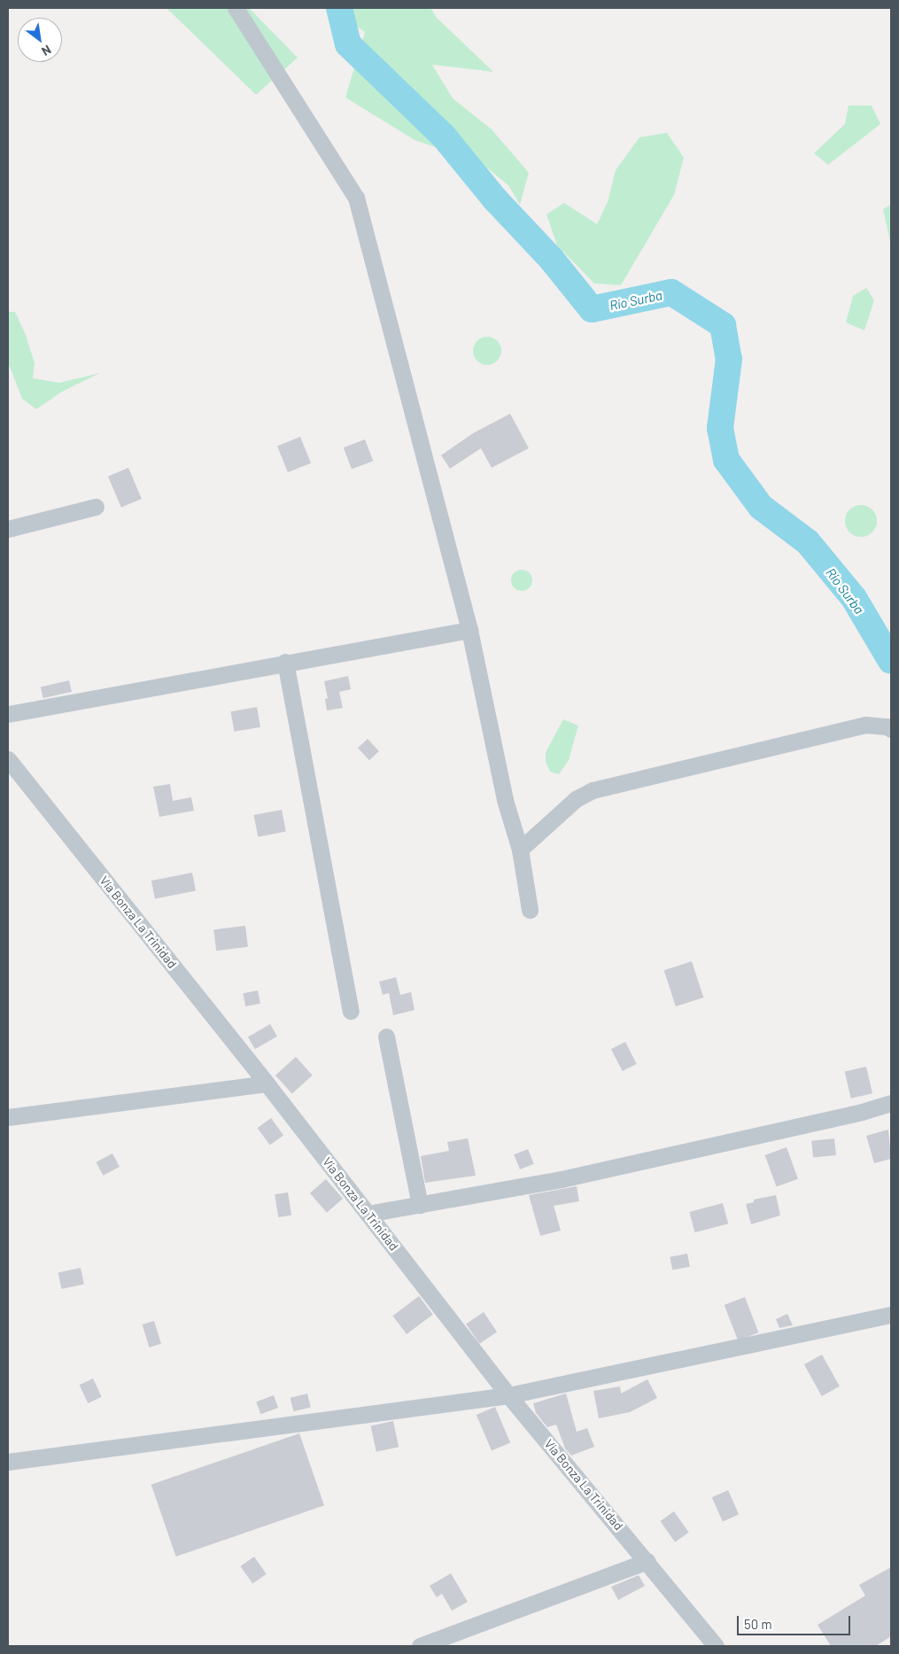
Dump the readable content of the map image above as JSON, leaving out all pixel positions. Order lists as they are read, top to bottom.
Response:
{
  "streets": {
    "street": ["Vía Bonza La Trinidad"]
  },
  "water": ["Río Surba"],
  "scale_bar": "50 m",
  "north": "bottom right"
}
